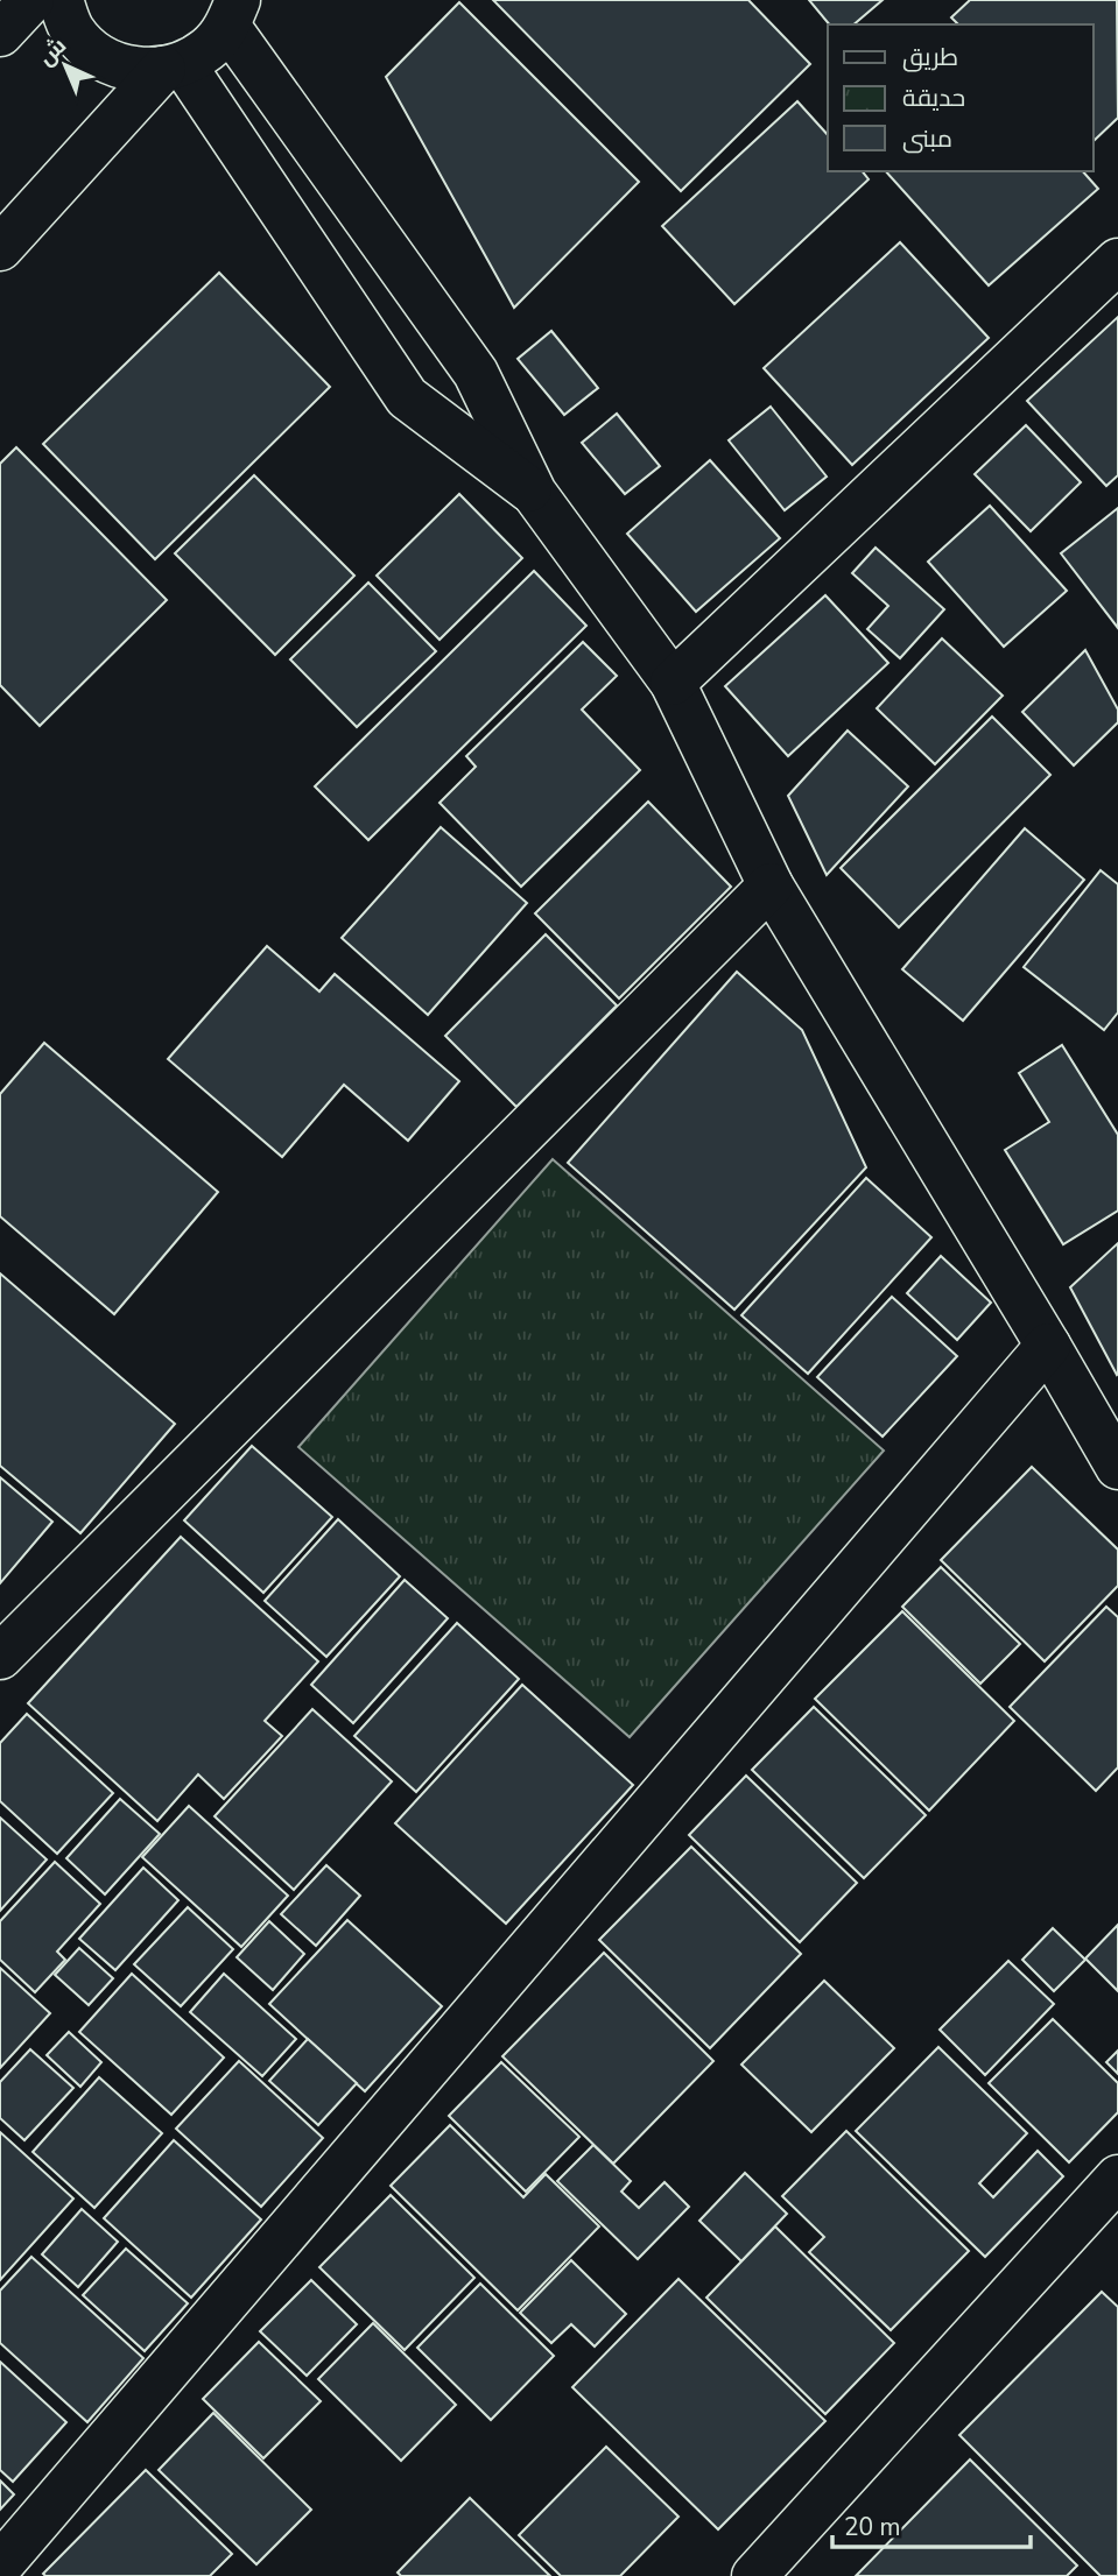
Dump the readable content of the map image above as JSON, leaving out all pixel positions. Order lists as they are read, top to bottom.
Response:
{
  "legend": ["طريق", "حديقة", "مبنى"],
  "scale_bar": "20 m",
  "north": "top left"
}
